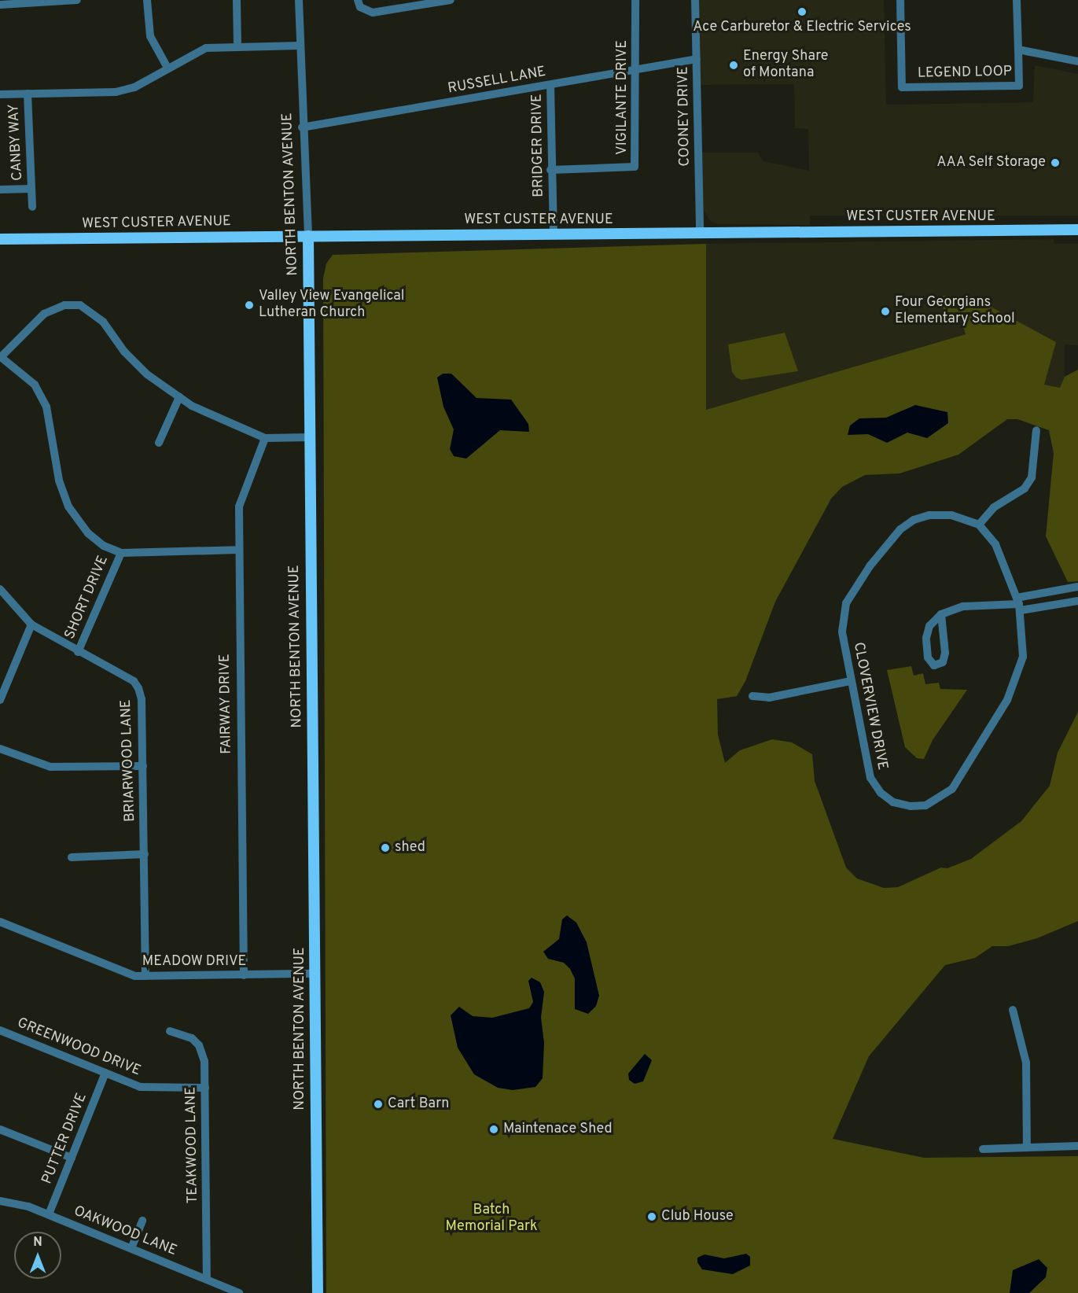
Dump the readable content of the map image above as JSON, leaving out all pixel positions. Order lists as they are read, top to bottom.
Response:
{
  "streets": {
    "main road": ["NORTH BENTON AVENUE", "WEST CUSTER AVENUE"],
    "street": [
      "LEGEND LOOP",
      "RUSSELL LANE",
      "VIGILANTE DRIVE",
      "COONEY DRIVE",
      "CANBY WAY",
      "BRIDGER DRIVE",
      "SHORT DRIVE",
      "FAIRWAY DRIVE",
      "CLOVERVIEW DRIVE",
      "BRIARWOOD LANE",
      "MEADOW DRIVE",
      "GREENWOOD DRIVE",
      "PUTTER DRIVE",
      "TEAKWOOD LANE",
      "OAKWOOD LANE"
    ]
  },
  "crossings": [
    ["RUSSELL LANE", "VIGILANTE DRIVE"],
    ["RUSSELL LANE", "COONEY DRIVE"],
    ["RUSSELL LANE", "BRIDGER DRIVE"],
    ["RUSSELL LANE", "NORTH BENTON AVENUE"],
    ["VIGILANTE DRIVE", "BRIDGER DRIVE"],
    ["COONEY DRIVE", "WEST CUSTER AVENUE"],
    ["BRIDGER DRIVE", "WEST CUSTER AVENUE"],
    ["NORTH BENTON AVENUE", "WEST CUSTER AVENUE"],
    ["NORTH BENTON AVENUE", "MEADOW DRIVE"],
    ["SHORT DRIVE", "BRIARWOOD LANE"],
    ["FAIRWAY DRIVE", "MEADOW DRIVE"],
    ["BRIARWOOD LANE", "MEADOW DRIVE"],
    ["GREENWOOD DRIVE", "PUTTER DRIVE"],
    ["GREENWOOD DRIVE", "TEAKWOOD LANE"],
    ["PUTTER DRIVE", "OAKWOOD LANE"],
    ["TEAKWOOD LANE", "OAKWOOD LANE"]
  ],
  "parks": ["Batch Memorial Park"],
  "places": [
    "Ace Carburetor & Electric Services",
    "Energy Share of Montana",
    "AAA Self Storage",
    "Valley View Evangelical Lutheran Church",
    "Four Georgians Elementary School",
    "shed",
    "Cart Barn",
    "Maintenace Shed",
    "Club House"
  ],
  "north": "top"
}
